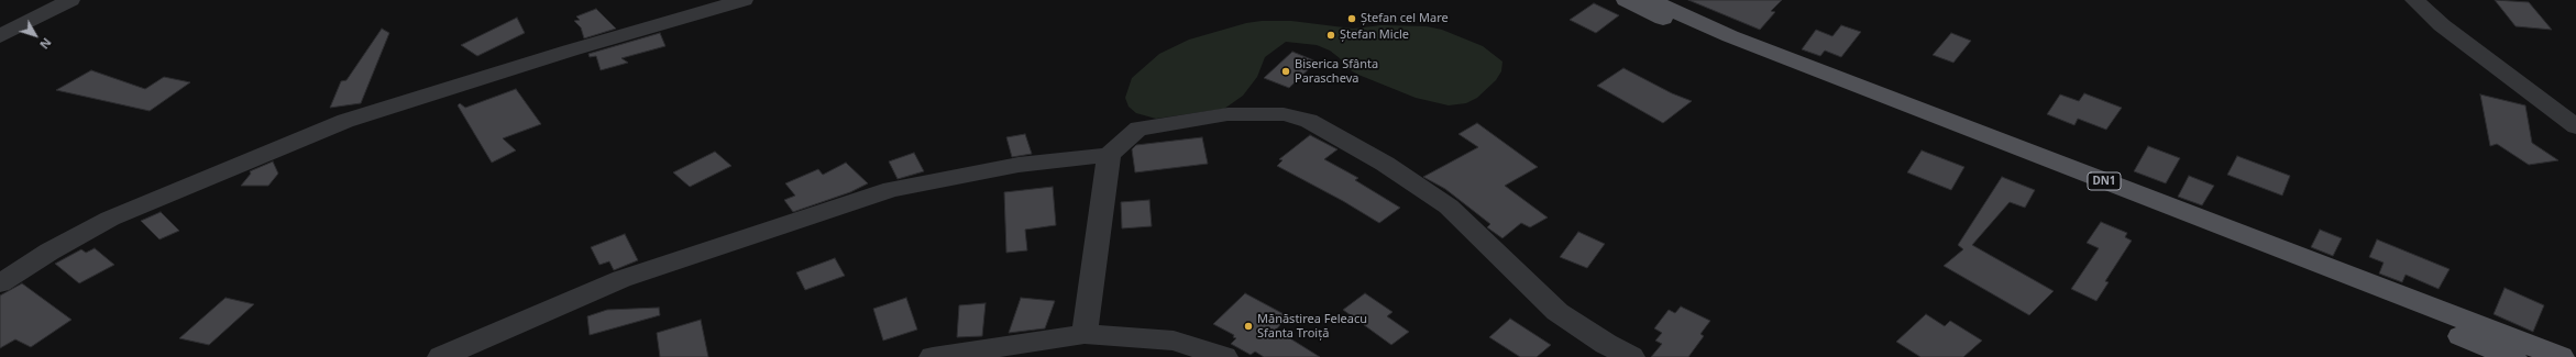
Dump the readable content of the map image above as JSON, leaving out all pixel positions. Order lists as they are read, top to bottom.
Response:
{
  "streets": {
    "main road": ["DN1"]
  },
  "places": [
    "Ștefan cel Mare",
    "Ștefan Micle",
    "Biserica Sfânta Parascheva",
    "Mănăstirea Feleacu Sfanta Troiță"
  ],
  "north": "bottom right"
}
